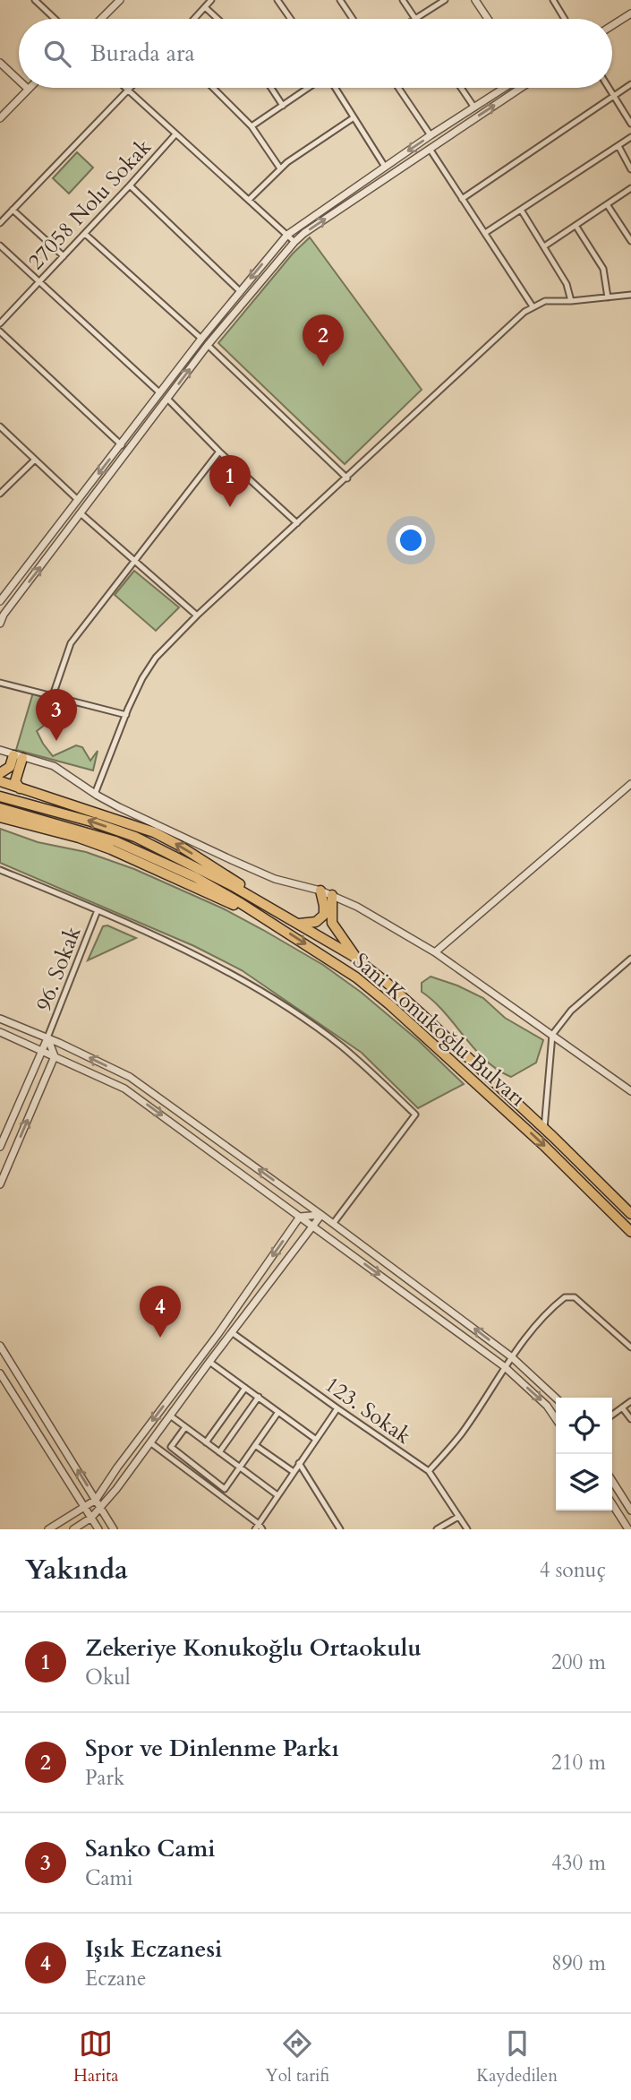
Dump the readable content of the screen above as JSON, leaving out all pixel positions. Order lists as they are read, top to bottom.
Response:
{
  "streets": {
    "highway": ["Sani Konukoğlu Bulvarı"],
    "street": ["27058 Nolu Sokak", "96. Sokak", "123. Sokak"]
  },
  "page": {
    "search": "Burada ara",
    "pins": [
      "2",
      "1",
      "3",
      "4"
    ],
    "heading": ["Yakında", "4 sonuç"],
    "list": [
      {
        "mark": "1",
        "name": "Zekeriye Konukoğlu Ortaokulu",
        "note": "Okul",
        "value": "200 m"
      },
      {
        "mark": "2",
        "name": "Spor ve Dinlenme Parkı",
        "note": "Park",
        "value": "210 m"
      },
      {
        "mark": "3",
        "name": "Sanko Cami",
        "note": "Cami",
        "value": "430 m"
      },
      {
        "mark": "4",
        "name": "Işık Eczanesi",
        "note": "Eczane",
        "value": "890 m"
      }
    ],
    "nav": ["Harita", "Yol tarifi", "Kaydedilen"]
  }
}
